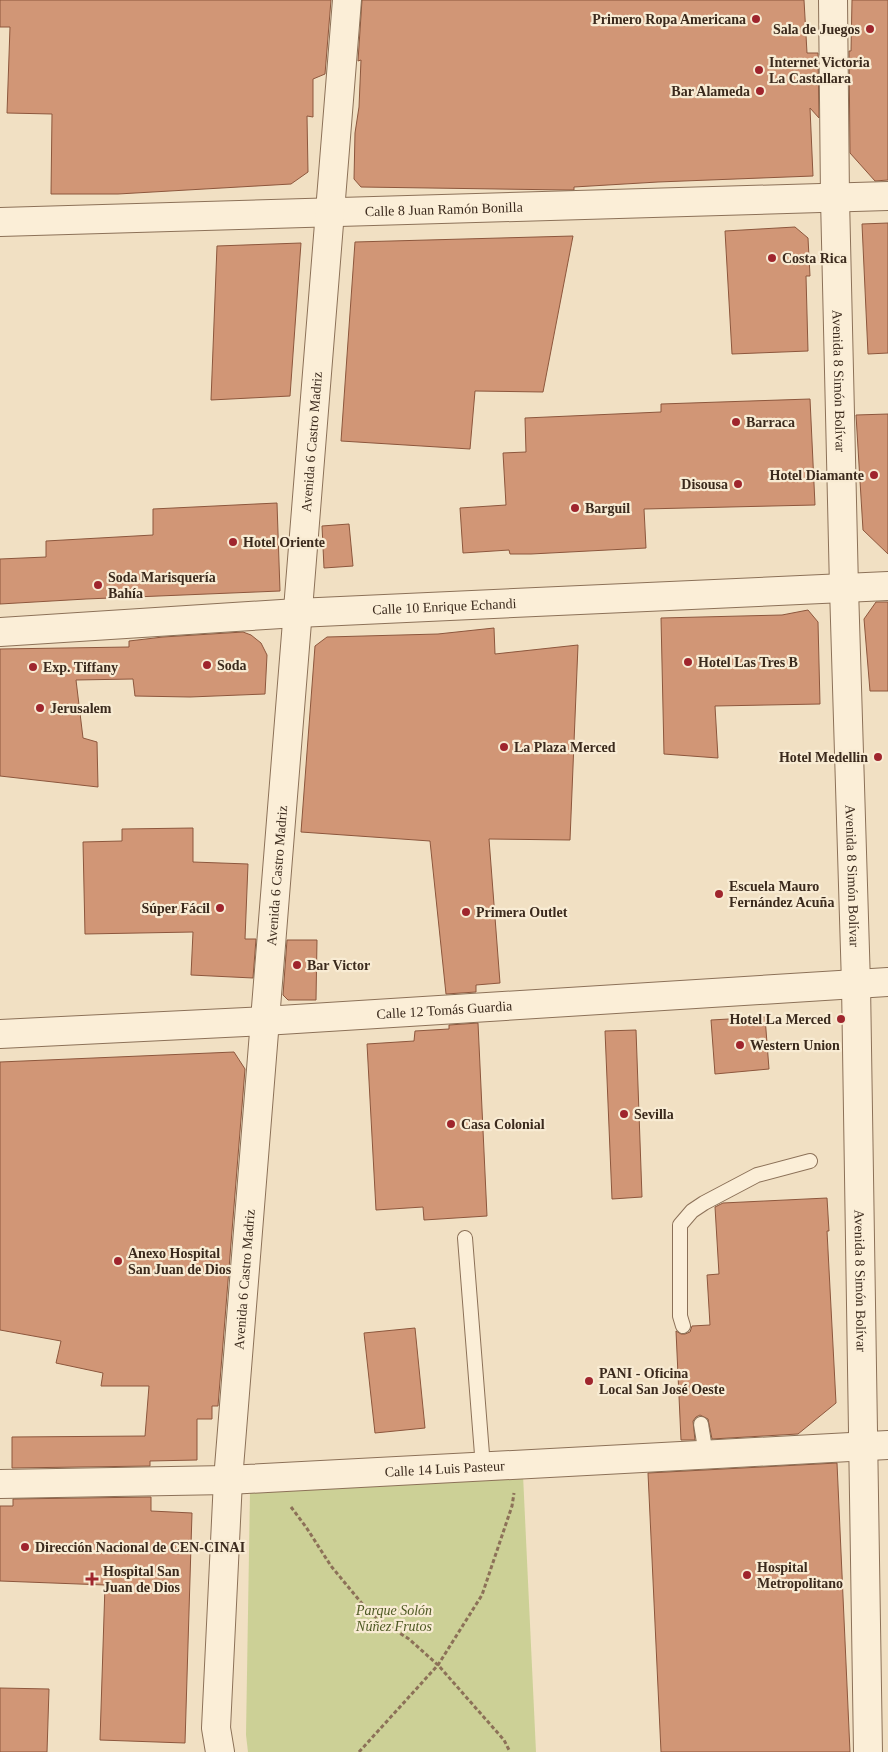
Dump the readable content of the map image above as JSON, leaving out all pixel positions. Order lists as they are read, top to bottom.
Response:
{
  "streets": {
    "street": [
      "Calle 8 Juan Ramón Bonilla",
      "Avenida 8 Simón Bolívar",
      "Avenida 6 Castro Madriz",
      "Calle 10 Enrique Echandi",
      "Calle 12 Tomás Guardia",
      "Calle 14 Luis Pasteur"
    ]
  },
  "crossings": [
    ["Calle 8 Juan Ramón Bonilla", "Avenida 8 Simón Bolívar"],
    ["Calle 8 Juan Ramón Bonilla", "Avenida 6 Castro Madriz"],
    ["Avenida 8 Simón Bolívar", "Calle 10 Enrique Echandi"],
    ["Avenida 8 Simón Bolívar", "Calle 12 Tomás Guardia"],
    ["Avenida 8 Simón Bolívar", "Calle 14 Luis Pasteur"],
    ["Avenida 6 Castro Madriz", "Calle 10 Enrique Echandi"],
    ["Avenida 6 Castro Madriz", "Calle 12 Tomás Guardia"],
    ["Avenida 6 Castro Madriz", "Calle 14 Luis Pasteur"]
  ],
  "parks": ["Parque Solón Núñez Frutos"],
  "places": {
    "other": [
      "Primero Ropa Americana",
      "Sala de Juegos",
      "Internet Victoria La Castallara",
      "Bar Alameda",
      "Costa Rica",
      "Barraca",
      "Hotel Diamante",
      "Disousa",
      "Barguil",
      "Hotel Oriente",
      "Soda Marisquería Bahía",
      "Hotel Las Tres B",
      "Soda",
      "Exp. Tiffany",
      "Jerusalem",
      "La Plaza Merced",
      "Hotel Medellin",
      "Escuela Mauro Fernández Acuña",
      "Súper Fácil",
      "Primera Outlet",
      "Bar Victor",
      "Hotel La Merced",
      "Western Union",
      "Sevilla",
      "Casa Colonial",
      "Anexo Hospital San Juan de Dios",
      "PANI - Oficina Local San José Oeste",
      "Dirección Nacional de CEN-CINAI",
      "Hospital Metropolitano"
    ],
    "health": ["Hospital San Juan de Dios"]
  }
}
